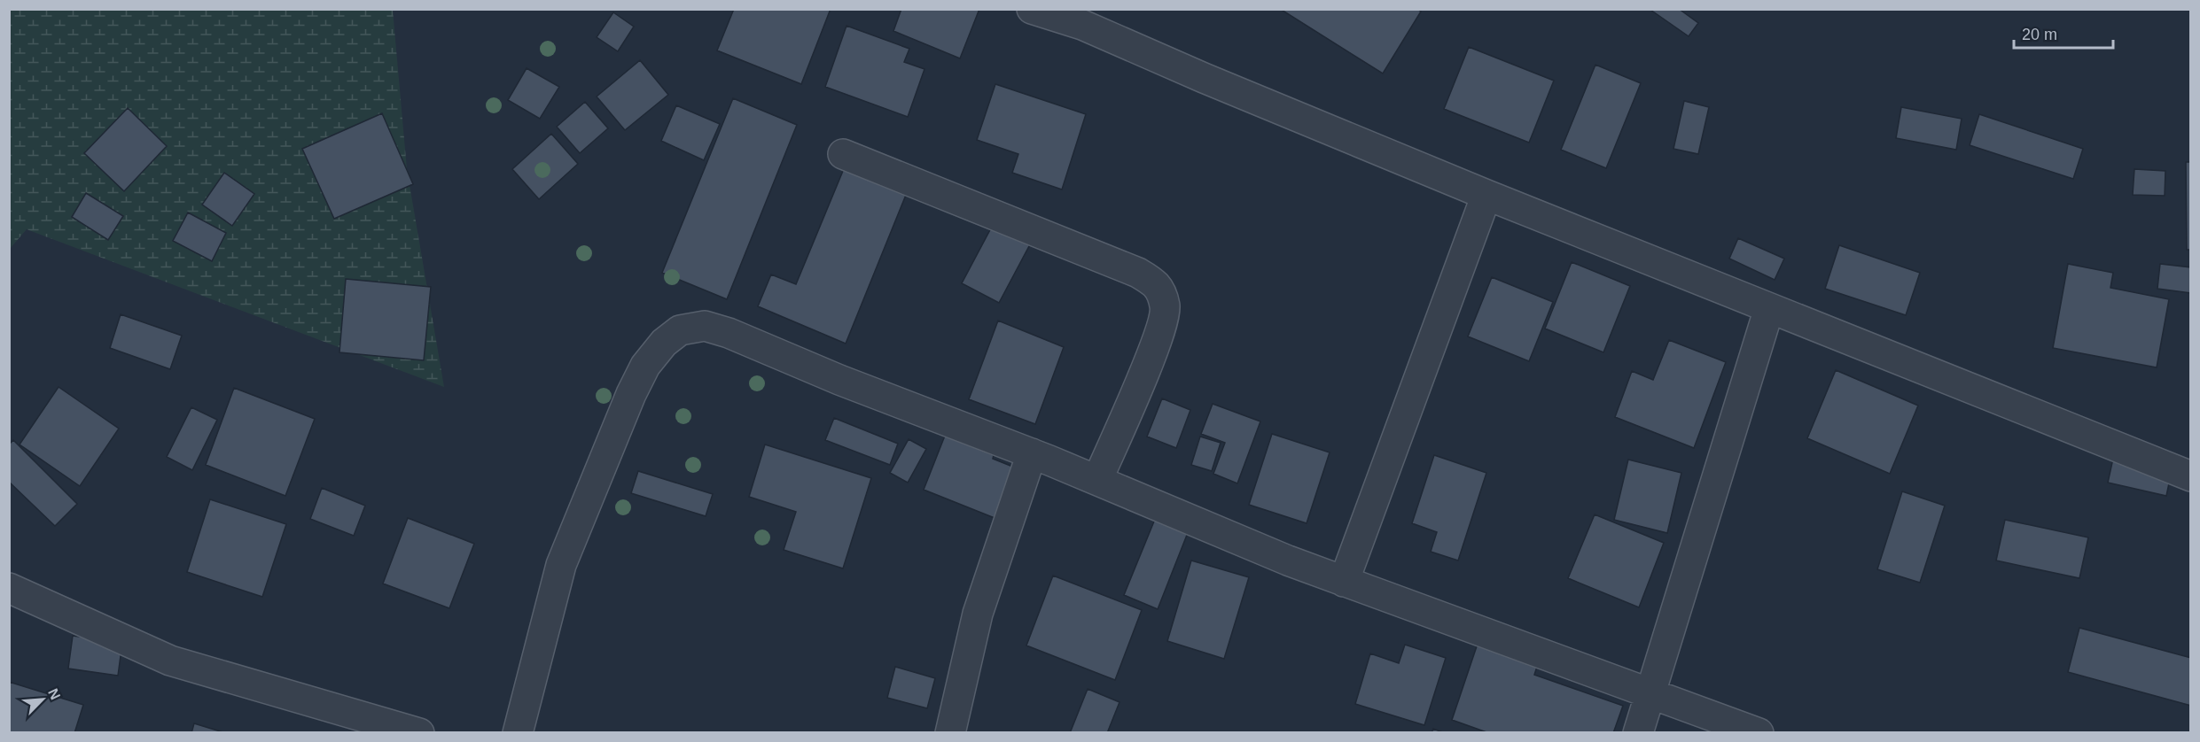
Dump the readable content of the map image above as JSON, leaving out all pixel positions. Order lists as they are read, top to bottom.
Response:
{
  "scale_bar": "20 m",
  "north": "top right"
}
